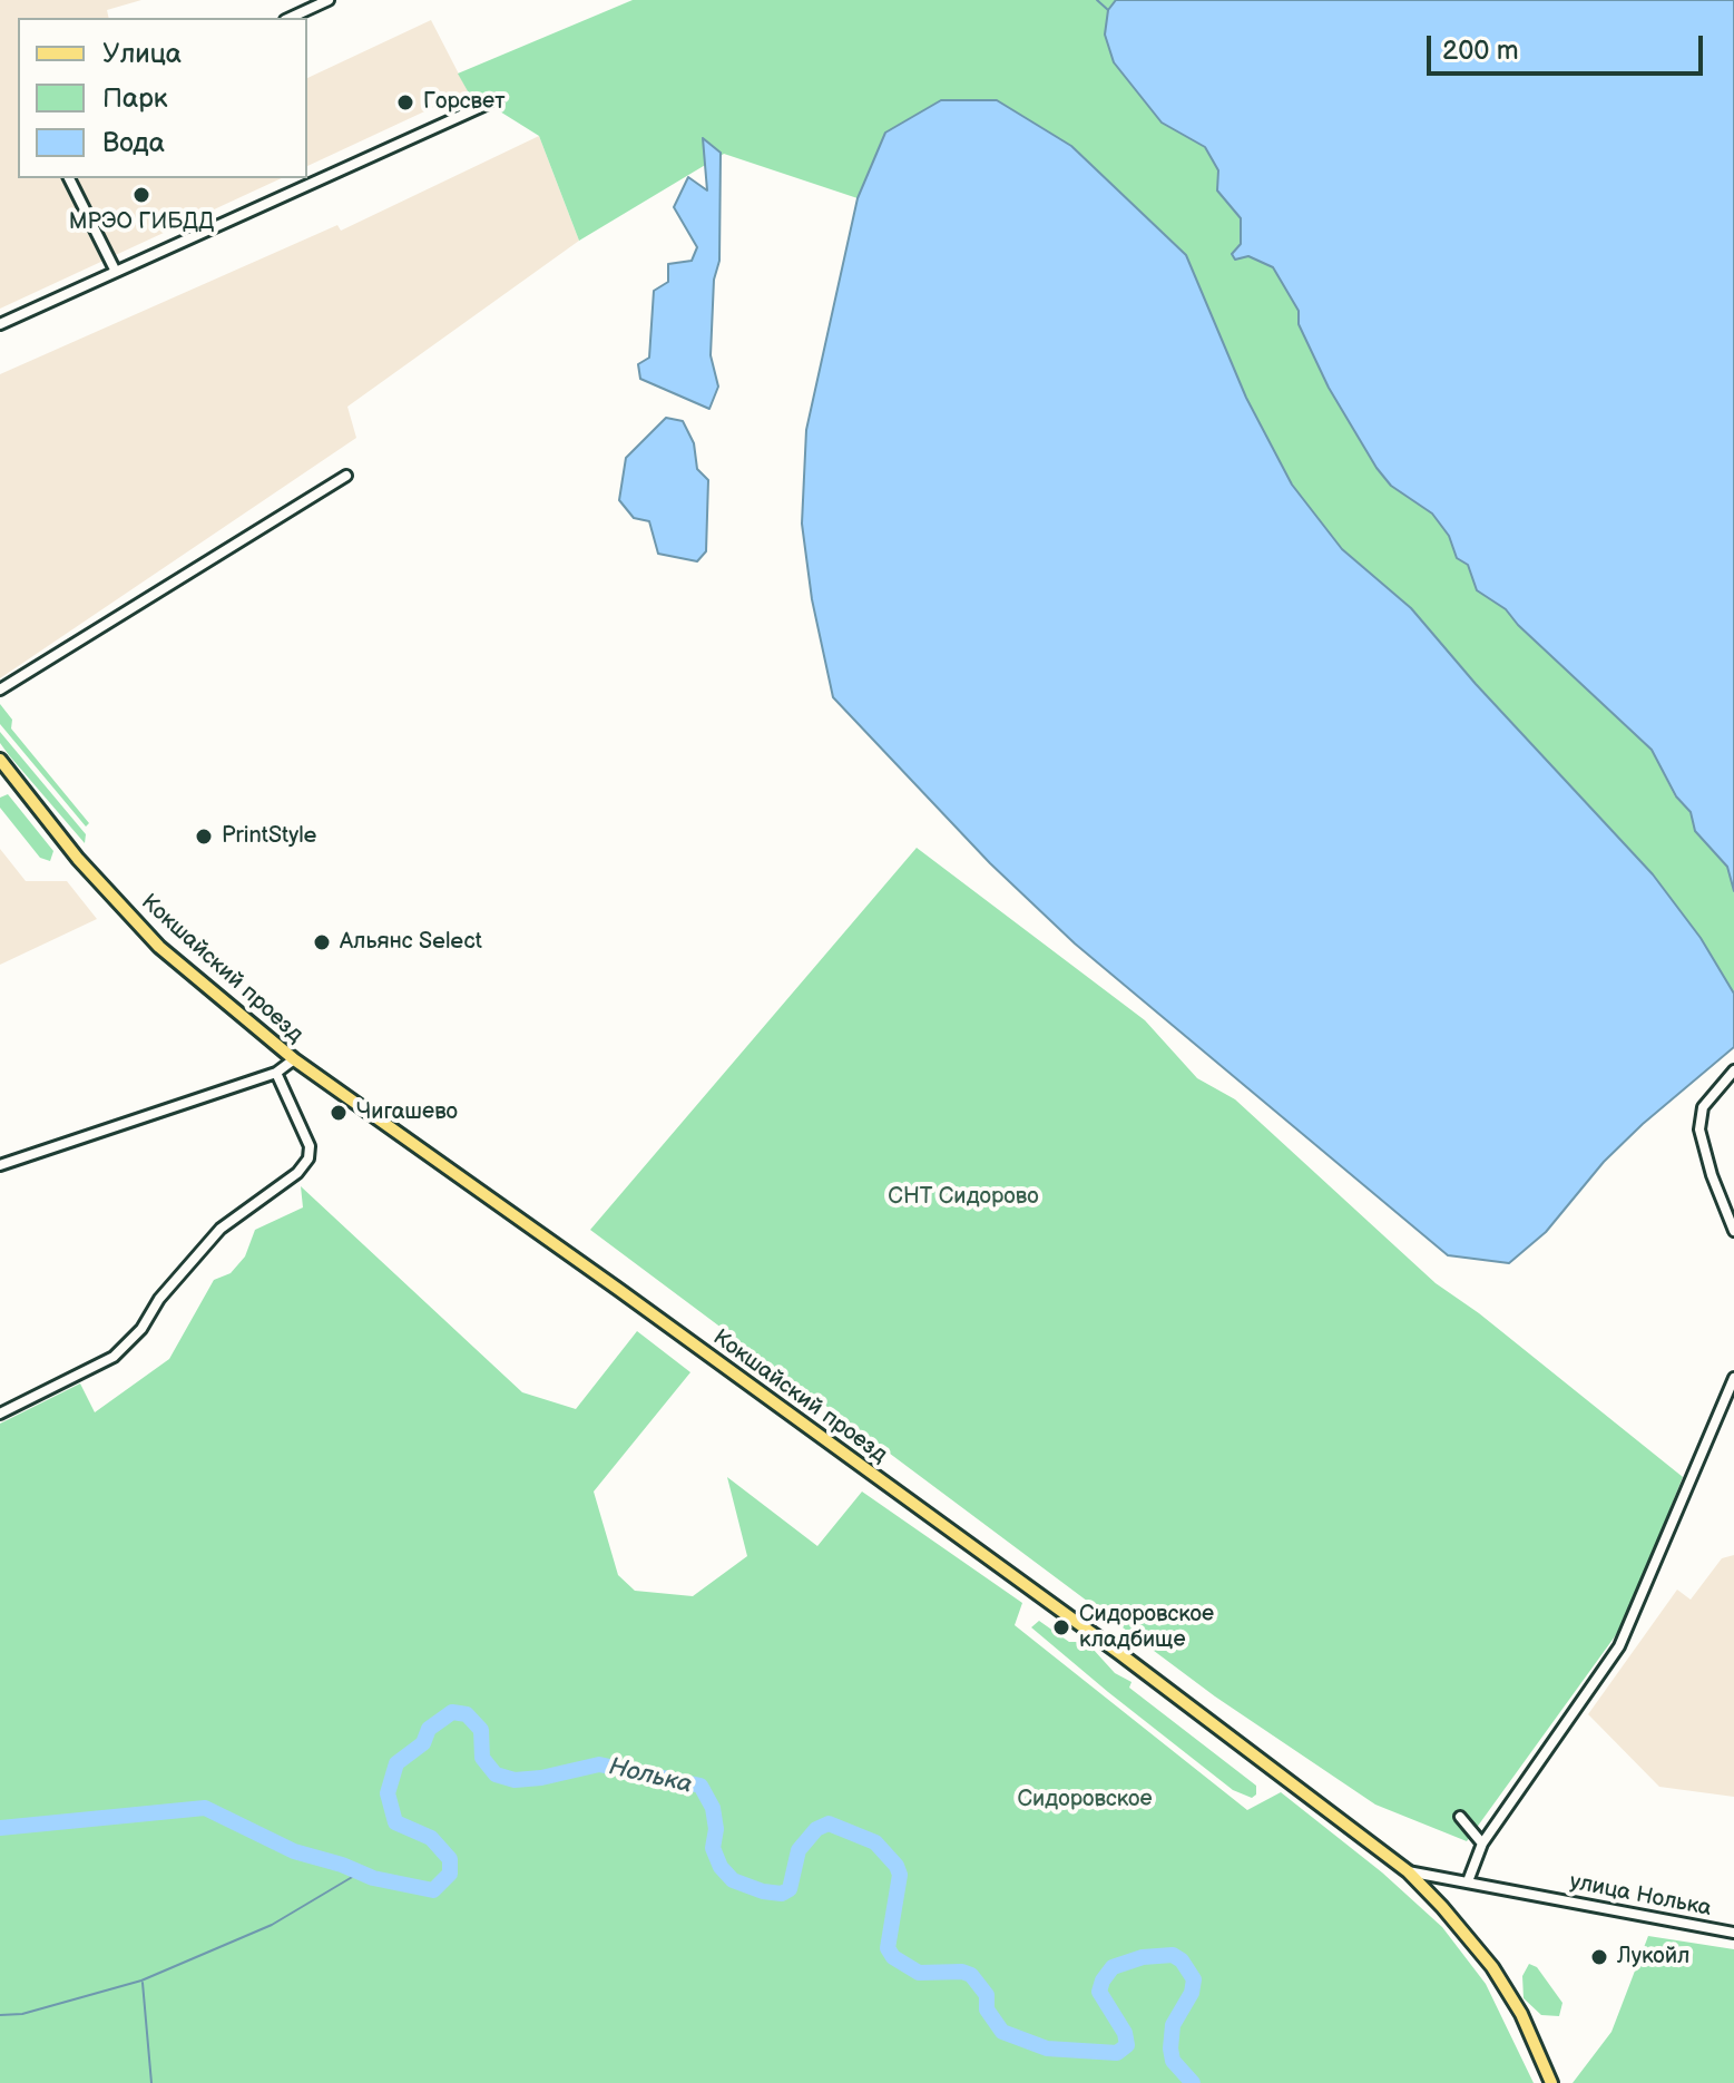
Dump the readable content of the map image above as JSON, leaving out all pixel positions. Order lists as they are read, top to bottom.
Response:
{
  "streets": {
    "main road": ["Кокшайский проезд"],
    "street": ["улица Нолька"]
  },
  "crossings": [
    ["Кокшайский проезд", "улица Нолька"]
  ],
  "water": ["Нолька"],
  "parks": ["СНТ Сидорово", "Сидоровское"],
  "places": [
    "Горсвет",
    "МРЭО ГИБДД",
    "PrintStyle",
    "Альянс Select",
    "Чигашево",
    "Сидоровское кладбище",
    "Лукойл"
  ],
  "legend": ["Улица", "Парк", "Вода"],
  "scale_bar": "200 m"
}
